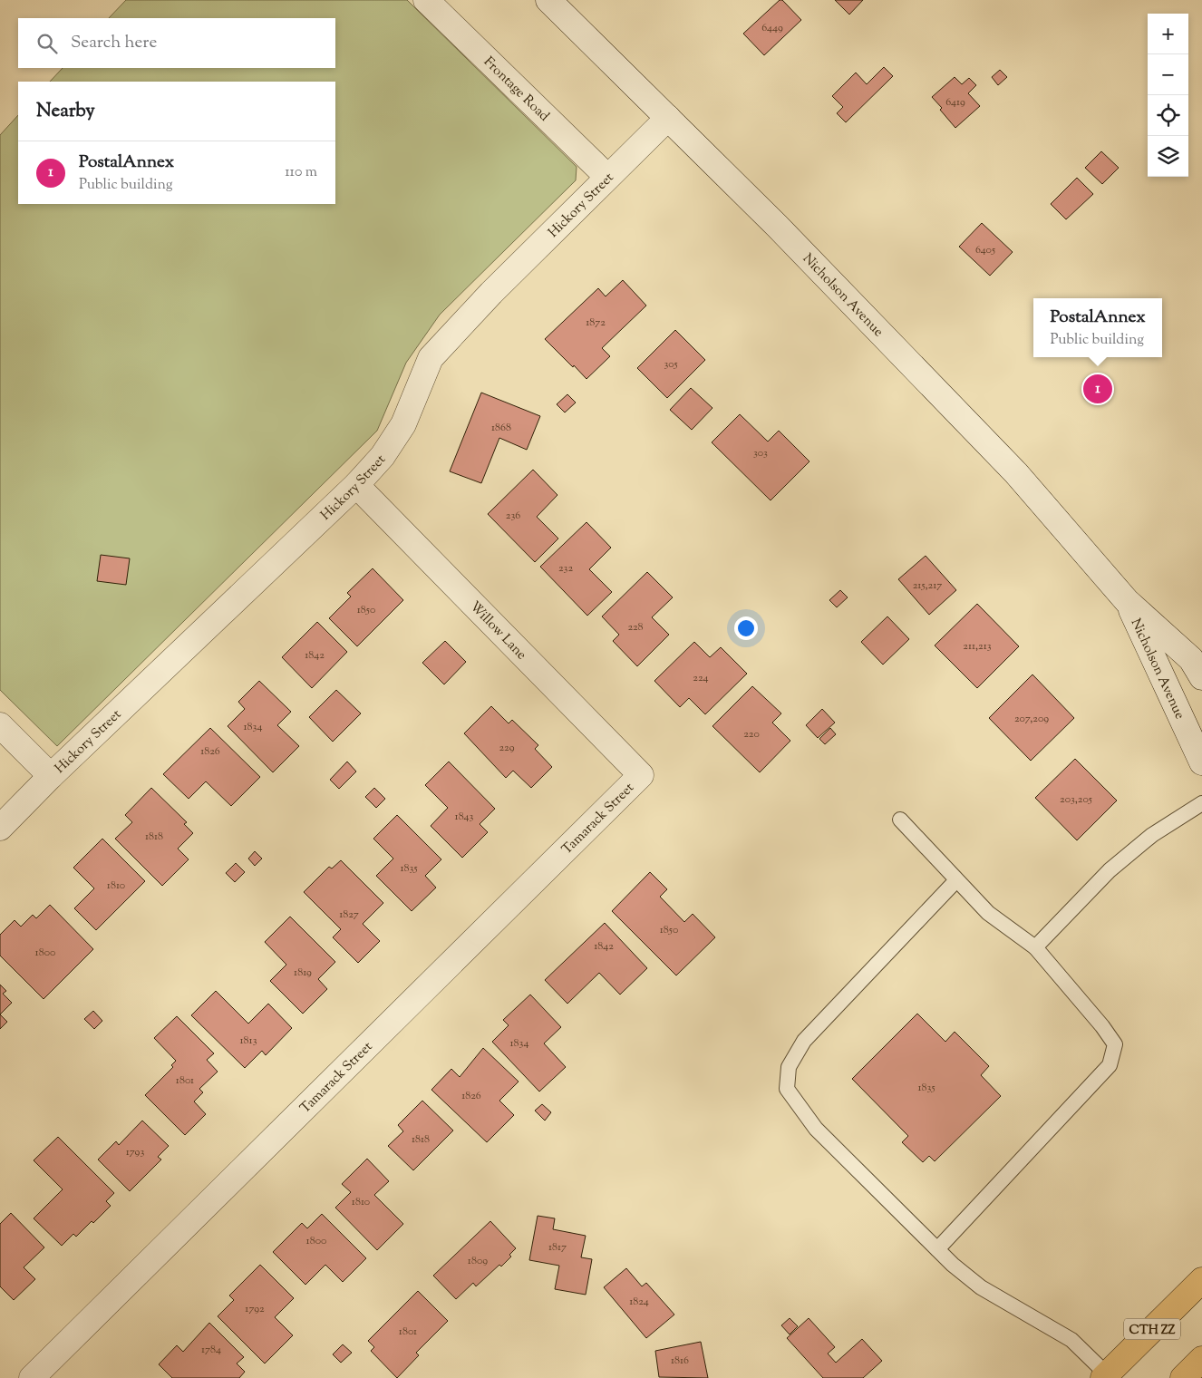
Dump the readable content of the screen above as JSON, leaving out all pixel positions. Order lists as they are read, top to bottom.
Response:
{
  "streets": {
    "main road": ["CTH ZZ"],
    "street": [
      "Frontage Road",
      "Hickory Street",
      "Nicholson Avenue",
      "Willow Lane",
      "Tamarack Street"
    ]
  },
  "crossings": [
    ["Frontage Road", "Hickory Street"],
    ["Hickory Street", "Nicholson Avenue"],
    ["Hickory Street", "Willow Lane"],
    ["Willow Lane", "Tamarack Street"]
  ],
  "house_numbers": [
    "6449",
    "6419",
    "6405",
    "1872",
    "305",
    "1868",
    "303",
    "236",
    "232",
    "215,217",
    "1850",
    "228",
    "211,213",
    "1842",
    "224",
    "207,209",
    "1834",
    "220",
    "229",
    "1826",
    "203,205",
    "1843",
    "1818",
    "1835",
    "1810",
    "1827",
    "1850",
    "1842",
    "1800",
    "1819",
    "1813",
    "1834",
    "1801",
    "1835",
    "1826",
    "1818",
    "1793",
    "1810",
    "1800",
    "1817",
    "1809",
    "1824",
    "1792",
    "1801",
    "1784",
    "1816"
  ],
  "page": {
    "map_buttons": ["+", "−"],
    "search": "Search here",
    "heading": "Nearby",
    "list": [
      {
        "mark": "1",
        "name": "PostalAnnex",
        "note": "Public building",
        "value": "110 m"
      }
    ],
    "popup": ["PostalAnnex", "Public building"],
    "pins": "1"
  }
}
